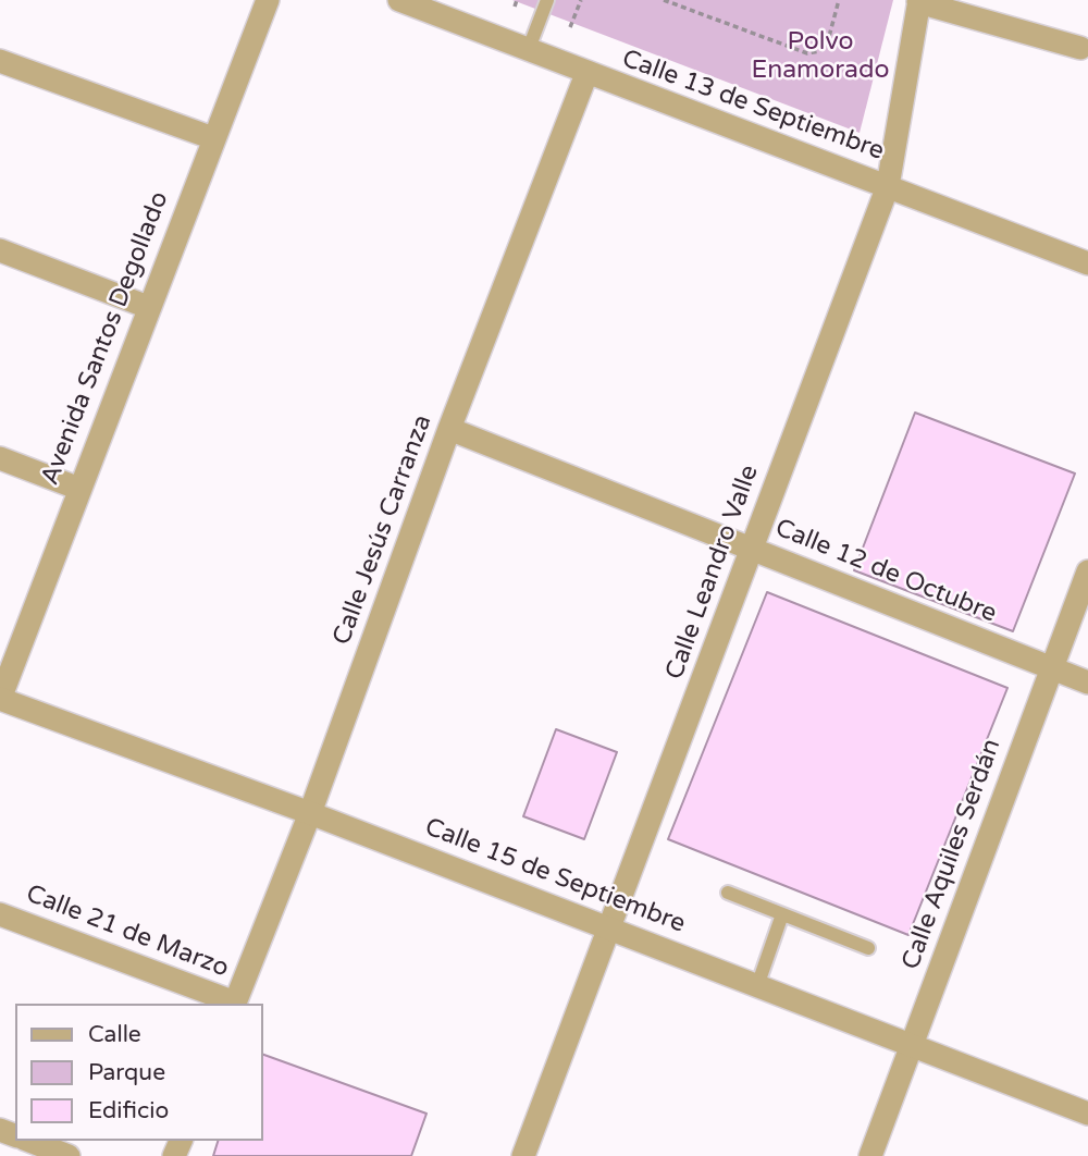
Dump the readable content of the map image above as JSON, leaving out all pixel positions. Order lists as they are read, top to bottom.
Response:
{
  "streets": {
    "street": [
      "Calle 13 de Septiembre",
      "Avenida Santos Degollado",
      "Calle Jesús Carranza",
      "Calle 12 de Octubre",
      "Calle Leandro Valle",
      "Calle Aquiles Serdán",
      "Calle 15 de Septiembre",
      "Calle 21 de Marzo"
    ]
  },
  "crossings": [
    ["Calle 13 de Septiembre", "Calle Jesús Carranza"],
    ["Calle 13 de Septiembre", "Calle Leandro Valle"],
    ["Avenida Santos Degollado", "Calle 15 de Septiembre"],
    ["Calle Jesús Carranza", "Calle 12 de Octubre"],
    ["Calle Jesús Carranza", "Calle 15 de Septiembre"],
    ["Calle 12 de Octubre", "Calle Leandro Valle"],
    ["Calle 12 de Octubre", "Calle Aquiles Serdán"],
    ["Calle Leandro Valle", "Calle 15 de Septiembre"],
    ["Calle Aquiles Serdán", "Calle 15 de Septiembre"]
  ],
  "parks": ["Polvo Enamorado"],
  "legend": ["Calle", "Parque", "Edificio"]
}
